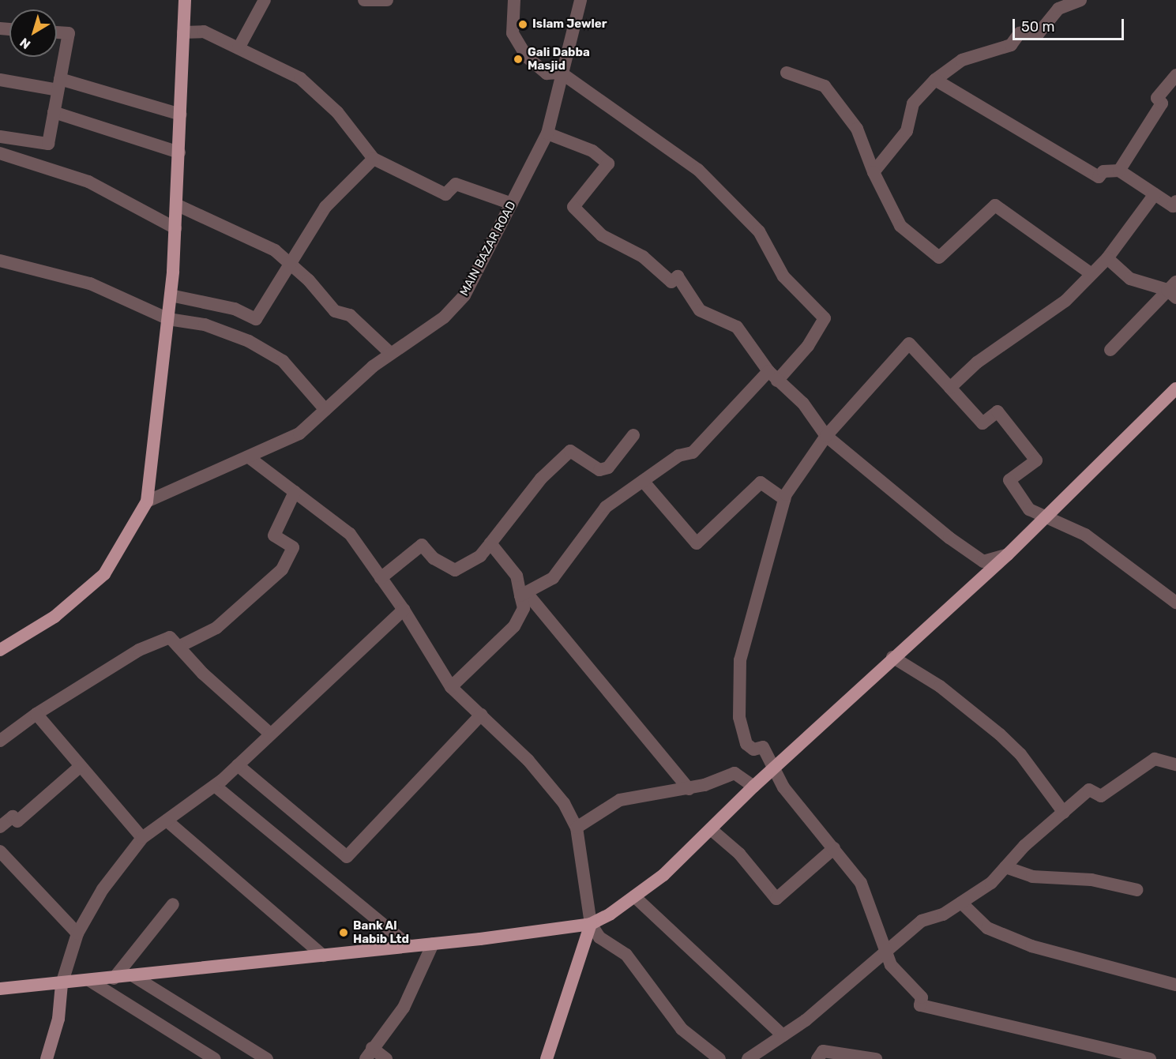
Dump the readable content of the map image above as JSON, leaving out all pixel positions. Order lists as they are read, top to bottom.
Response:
{
  "streets": {
    "street": ["MAIN BAZAR ROAD"]
  },
  "places": ["Islam Jewler", "Gali Dabba Masjid", "Bank Al Habib Ltd"],
  "scale_bar": "50 m",
  "north": "bottom left"
}
